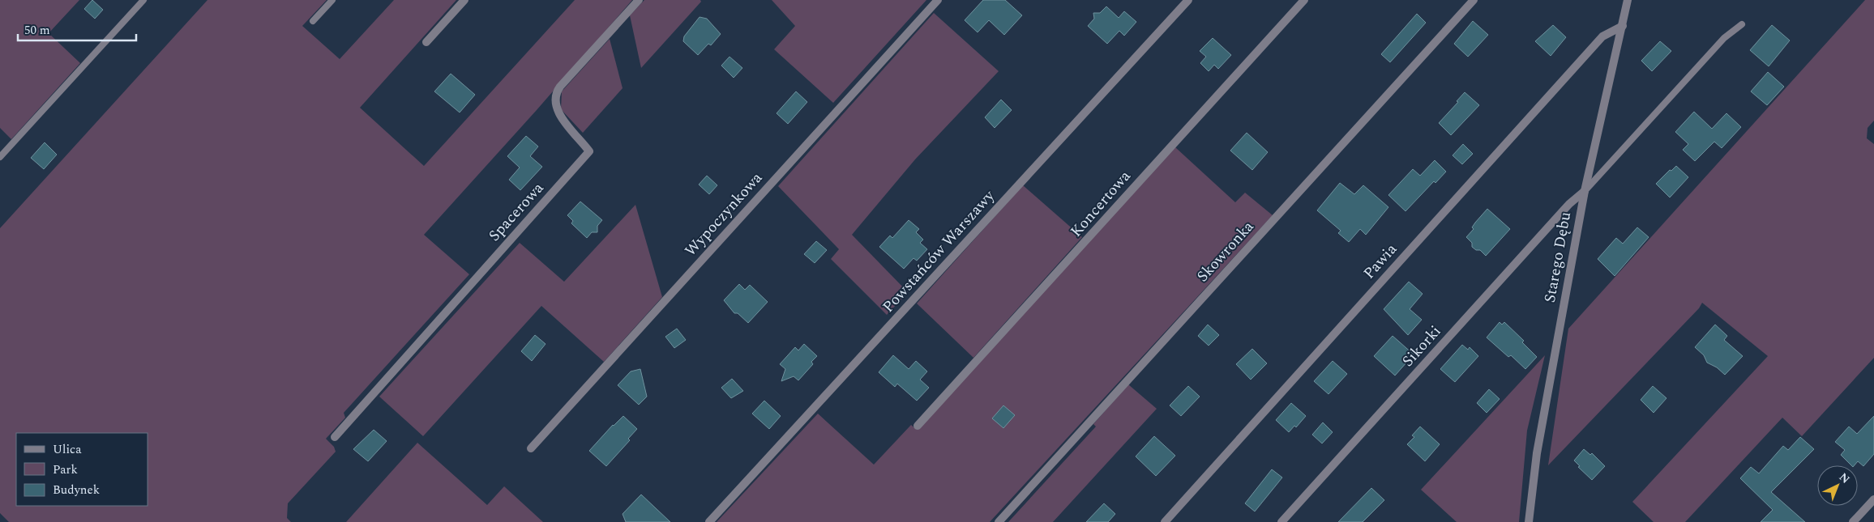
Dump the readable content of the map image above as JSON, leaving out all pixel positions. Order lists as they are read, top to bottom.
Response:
{
  "streets": {
    "street": [
      "Koncertowa",
      "Spacerowa",
      "Wypoczynkowa",
      "Powstańców Warszawy",
      "Skowronka",
      "Starego Dębu",
      "Pawia",
      "Sikorki"
    ]
  },
  "crossings": [
    ["Starego Dębu", "Pawia"],
    ["Starego Dębu", "Sikorki"]
  ],
  "legend": ["Ulica", "Park", "Budynek"],
  "scale_bar": "50 m",
  "north": "top right"
}
